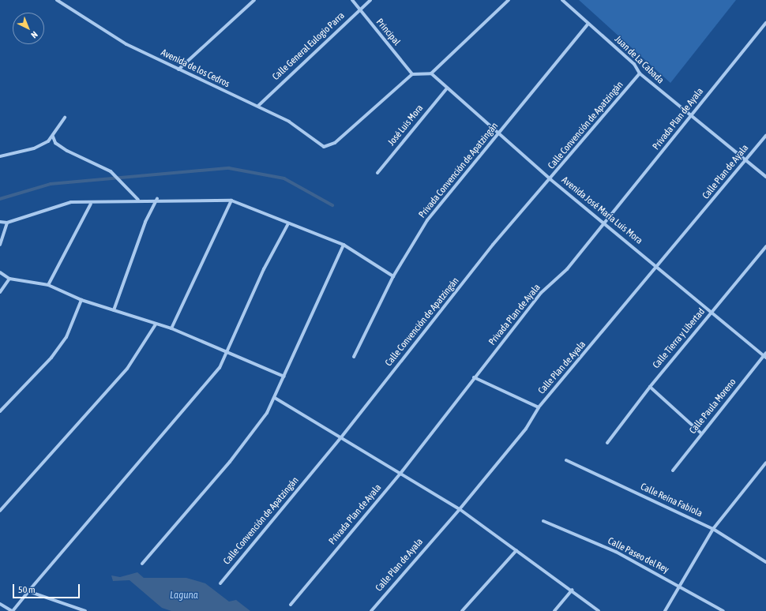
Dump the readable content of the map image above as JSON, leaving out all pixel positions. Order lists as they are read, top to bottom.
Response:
{
  "streets": {
    "street": [
      "Principal",
      "Calle General Eulogio Parra",
      "Juan de La Cabada",
      "Avenida de los Cedros",
      "Privada Plan de Ayala",
      "José Luis Mora",
      "Calle Convención de Apatzingán",
      "Privada Convención de Apatzingán",
      "Calle Plan de Ayala",
      "Avenida José María Luis Mora",
      "Calle Tierra y Libertad",
      "Calle Paula Moreno",
      "Calle Reina Fabiola",
      "Calle Paseo del Rey"
    ]
  },
  "crossings": [
    ["Principal", "Calle General Eulogio Parra"],
    ["Principal", "Avenida de los Cedros"],
    ["Calle General Eulogio Parra", "Avenida de los Cedros"],
    ["Juan de La Cabada", "Privada Plan de Ayala"],
    ["Juan de La Cabada", "Calle Convención de Apatzingán"],
    ["Juan de La Cabada", "Privada Convención de Apatzingán"],
    ["Juan de La Cabada", "Calle Plan de Ayala"],
    ["Privada Plan de Ayala", "Avenida José María Luis Mora"],
    ["José Luis Mora", "Avenida José María Luis Mora"],
    ["Calle Convención de Apatzingán", "Avenida José María Luis Mora"],
    ["Privada Convención de Apatzingán", "Avenida José María Luis Mora"],
    ["Calle Plan de Ayala", "Avenida José María Luis Mora"],
    ["Avenida José María Luis Mora", "Calle Tierra y Libertad"],
    ["Avenida José María Luis Mora", "Calle Paula Moreno"]
  ],
  "water": ["Laguna"],
  "scale_bar": "50 m",
  "north": "bottom right"
}
